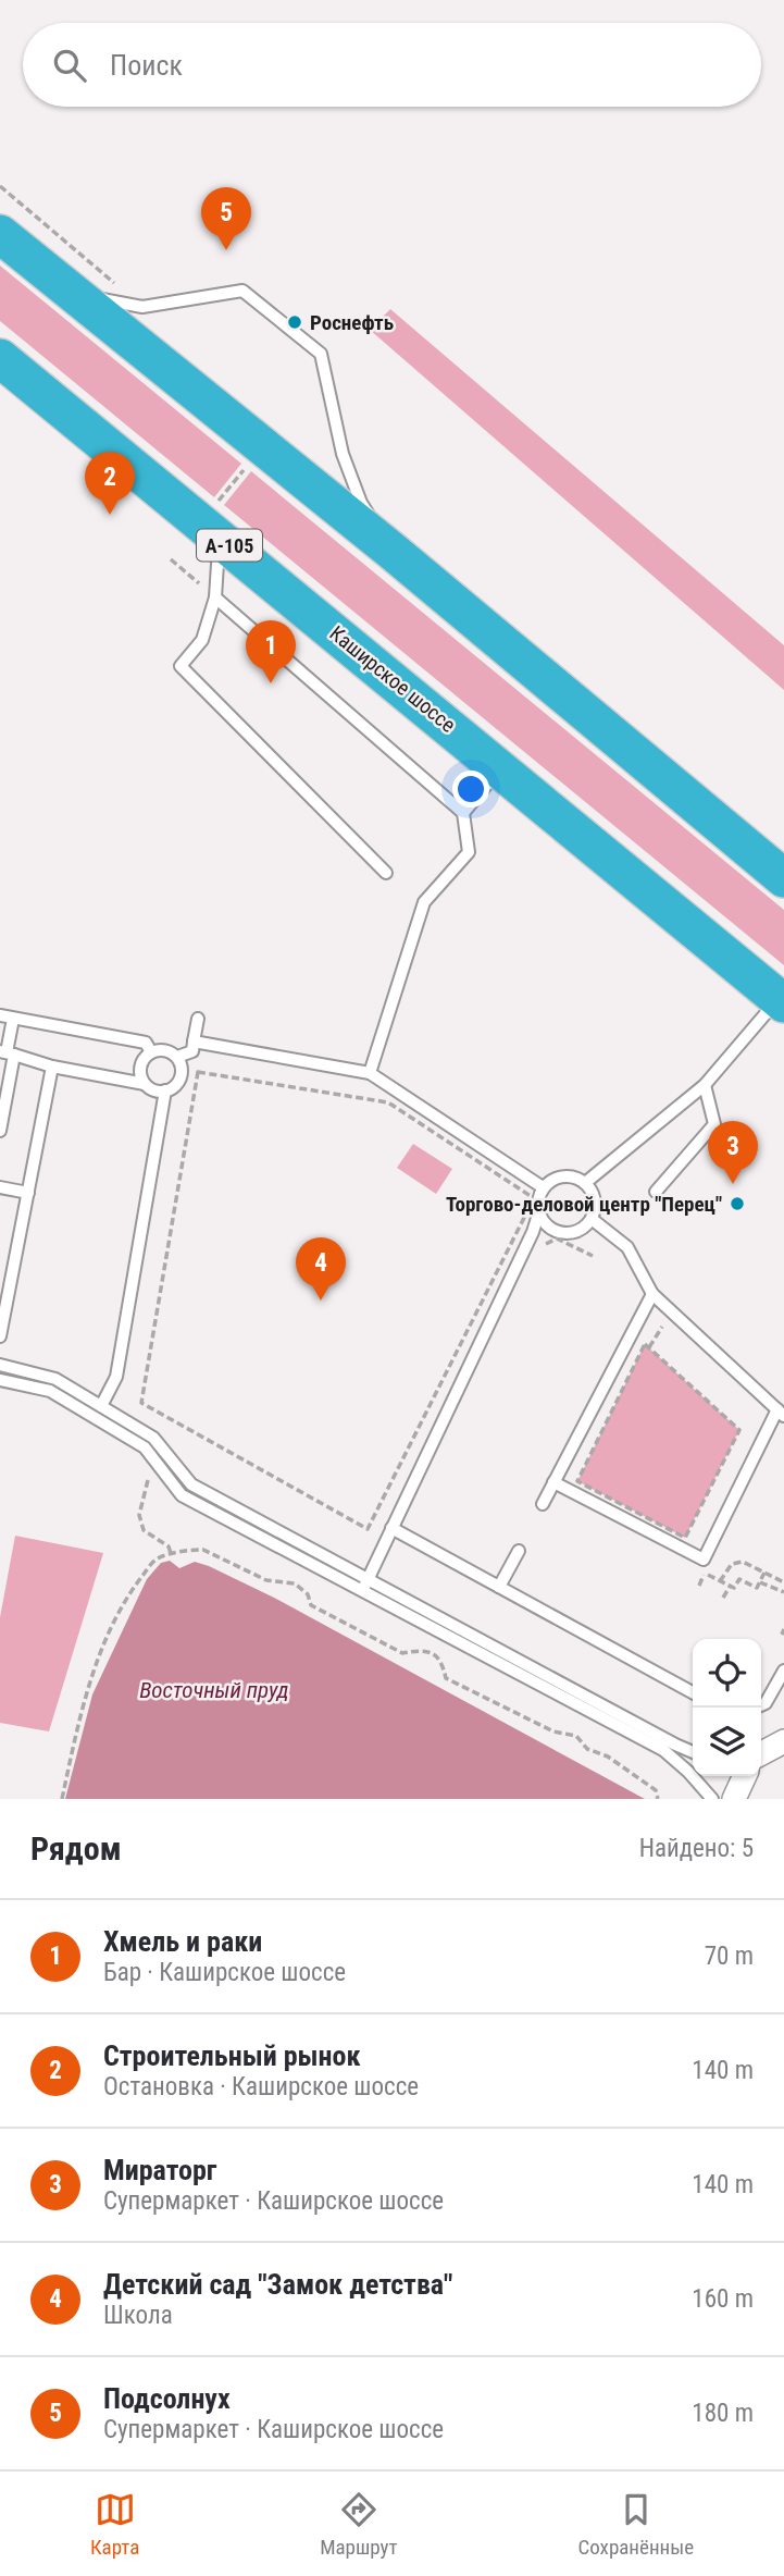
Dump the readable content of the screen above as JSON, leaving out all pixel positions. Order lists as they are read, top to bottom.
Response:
{
  "streets": {
    "highway": ["А-105", "Каширское шоссе"]
  },
  "water": ["Восточный пруд"],
  "places": ["Роснефть", "Торгово-деловой центр \"Перец\""],
  "page": {
    "search": "Поиск",
    "pins": [
      "5",
      "2",
      "1",
      "3",
      "4"
    ],
    "heading": ["Рядом", "Найдено: 5"],
    "list": [
      {
        "mark": "1",
        "name": "Хмель и раки",
        "note": "Бар · Каширское шоссе",
        "value": "70 m"
      },
      {
        "mark": "2",
        "name": "Строительный рынок",
        "note": "Остановка · Каширское шоссе",
        "value": "140 m"
      },
      {
        "mark": "3",
        "name": "Мираторг",
        "note": "Супермаркет · Каширское шоссе",
        "value": "140 m"
      },
      {
        "mark": "4",
        "name": "Детский сад \"Замок детства\"",
        "note": "Школа",
        "value": "160 m"
      },
      {
        "mark": "5",
        "name": "Подсолнух",
        "note": "Супермаркет · Каширское шоссе",
        "value": "180 m"
      }
    ],
    "nav": ["Карта", "Маршрут", "Сохранённые"]
  }
}
